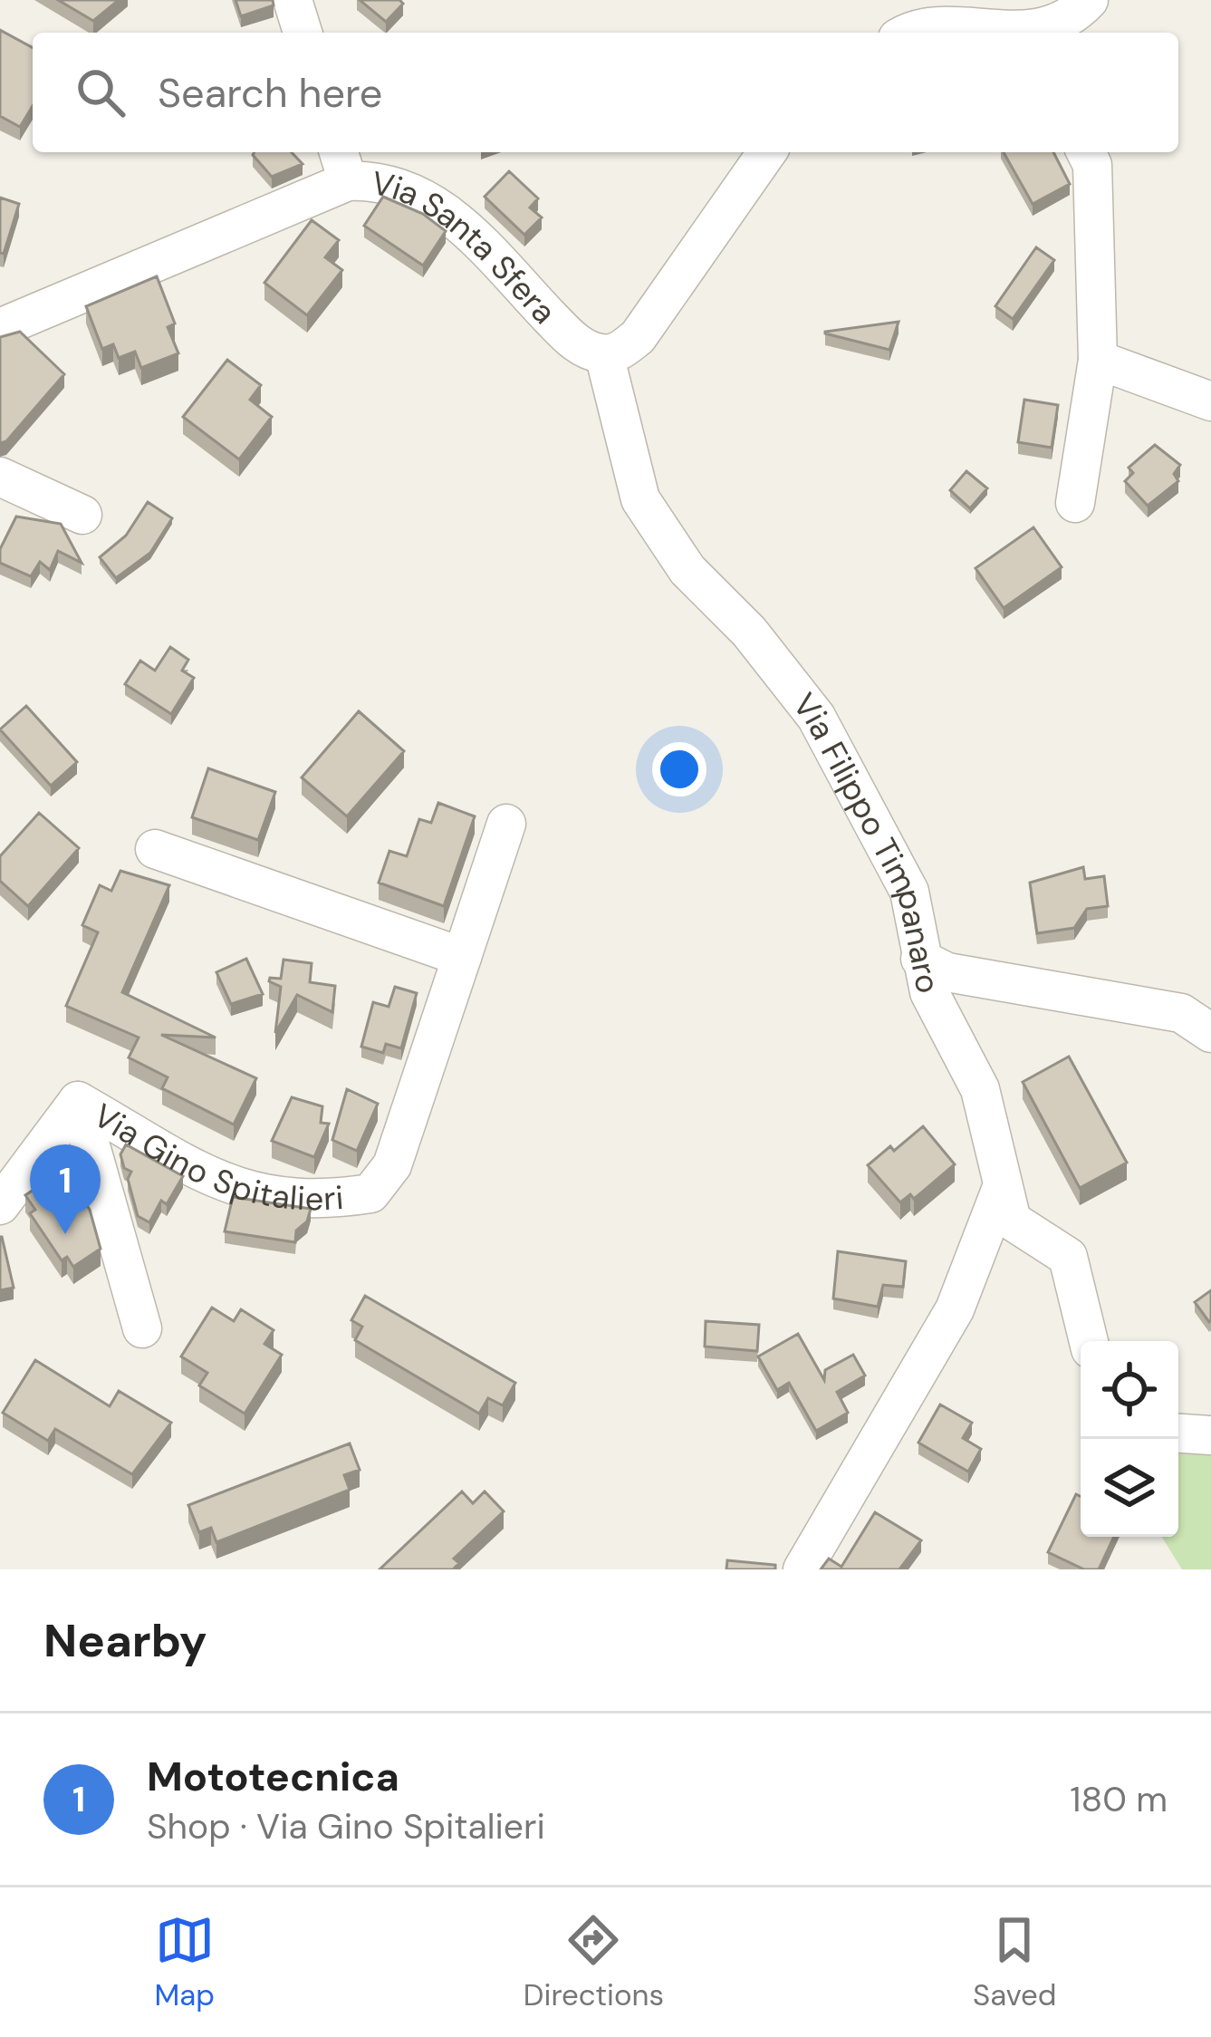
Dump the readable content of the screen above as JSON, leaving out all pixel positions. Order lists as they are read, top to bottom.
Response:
{
  "streets": {
    "street": ["Via Santa Sfera", "Via Filippo Timpanaro", "Via Gino Spitalieri"]
  },
  "crossings": [
    ["Via Santa Sfera", "Via Filippo Timpanaro"]
  ],
  "page": {
    "search": "Search here",
    "pins": "1",
    "heading": "Nearby",
    "list": [
      {
        "mark": "1",
        "name": "Mototecnica",
        "note": "Shop · Via Gino Spitalieri",
        "value": "180 m"
      }
    ],
    "nav": ["Map", "Directions", "Saved"]
  }
}
